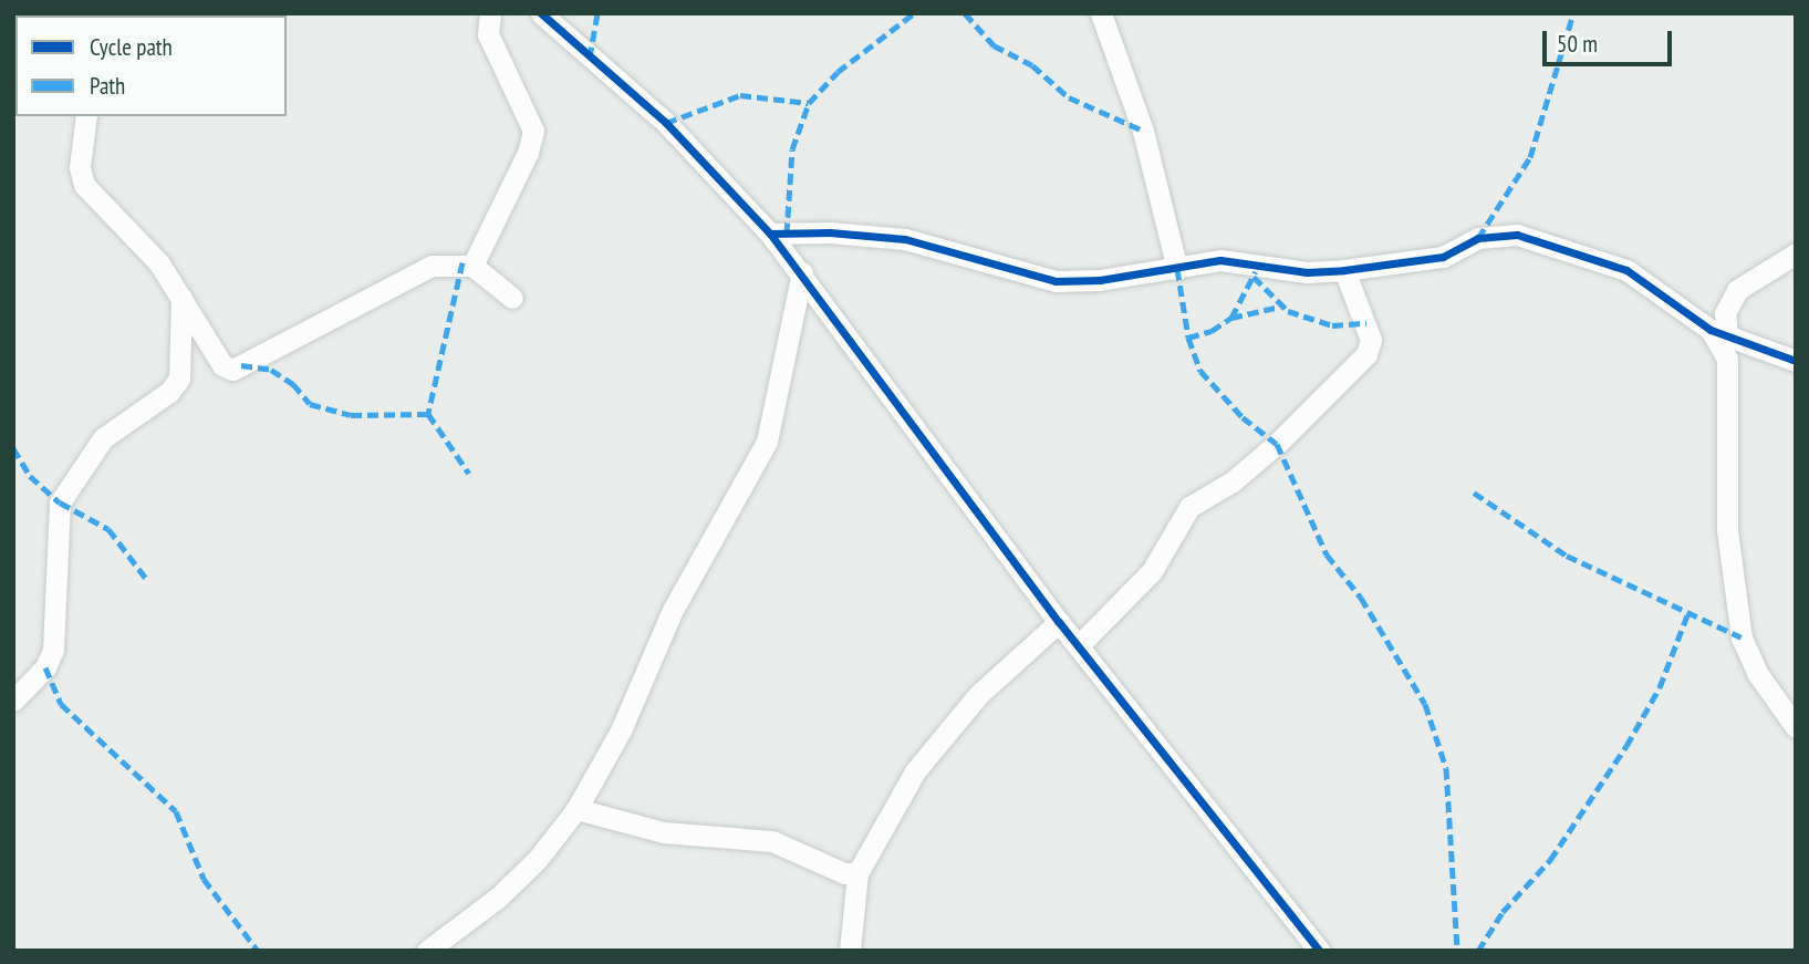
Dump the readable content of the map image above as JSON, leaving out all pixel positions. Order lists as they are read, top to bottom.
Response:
{
  "legend": ["Cycle path", "Path"],
  "scale_bar": "50 m"
}
